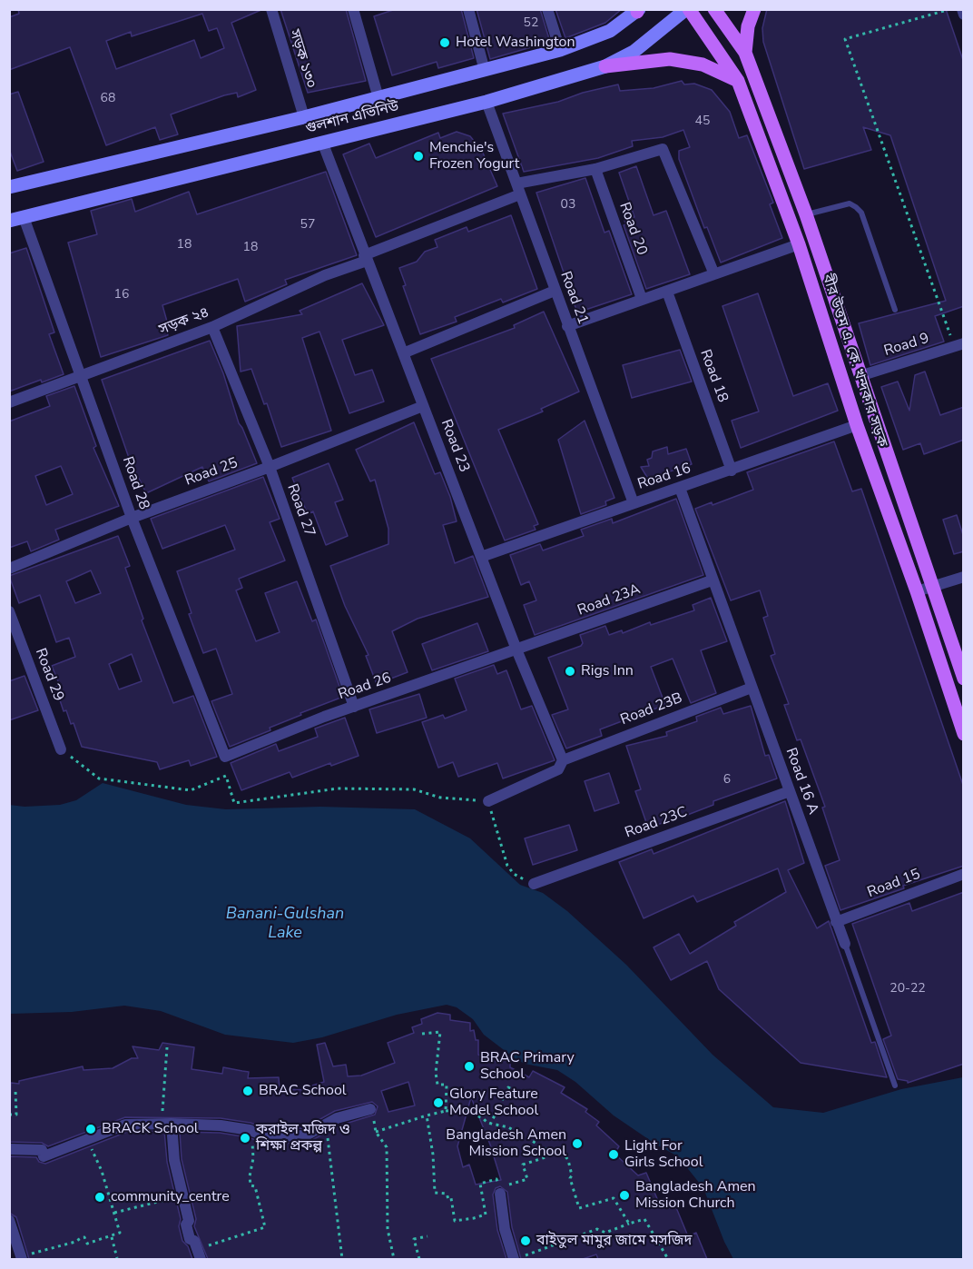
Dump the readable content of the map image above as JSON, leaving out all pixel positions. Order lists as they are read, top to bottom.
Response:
{
  "streets": {
    "main road": ["গুলশান এভিনিউ", "বীর উত্তম এ. কে. খন্দকার সড়ক"],
    "street": [
      "সড়ক ১৩০",
      "Road 20",
      "Road 21",
      "সড়ক ২৪",
      "Road 9",
      "Road 18",
      "Road 23",
      "Road 25",
      "Road 16",
      "Road 28",
      "Road 27",
      "Road 23A",
      "Road 29",
      "Road 26",
      "Road 23B",
      "Road 16 A",
      "Road 23C",
      "Road 15"
    ]
  },
  "crossings": [
    ["সড়ক ১৩০", "গুলশান এভিনিউ"],
    ["গুলশান এভিনিউ", "Road 21"],
    ["গুলশান এভিনিউ", "বীর উত্তম এ. কে. খন্দকার সড়ক"],
    ["গুলশান এভিনিউ", "Road 23"],
    ["গুলশান এভিনিউ", "Road 28"],
    ["Road 20", "সড়ক ২৪"],
    ["Road 21", "সড়ক ২৪"],
    ["Road 21", "Road 16"],
    ["সড়ক ২৪", "Road 23"],
    ["সড়ক ২৪", "Road 28"],
    ["সড়ক ২৪", "Road 27"],
    ["Road 9", "বীর উত্তম এ. কে. খন্দকার সড়ক"],
    ["বীর উত্তম এ. কে. খন্দকার সড়ক", "Road 16"],
    ["Road 18", "Road 16"],
    ["Road 23", "Road 25"],
    ["Road 23", "Road 16"],
    ["Road 23", "Road 23A"],
    ["Road 23", "Road 26"],
    ["Road 23", "Road 23B"],
    ["Road 25", "Road 28"],
    ["Road 25", "Road 27"],
    ["Road 16", "Road 16 A"],
    ["Road 28", "Road 26"],
    ["Road 27", "Road 26"],
    ["Road 23A", "Road 26"],
    ["Road 23A", "Road 16 A"],
    ["Road 23B", "Road 16 A"],
    ["Road 16 A", "Road 23C"],
    ["Road 16 A", "Road 15"]
  ],
  "water": ["Banani-Gulshan Lake"],
  "places": [
    "Hotel Washington",
    "Menchie's Frozen Yogurt",
    "Rigs Inn",
    "BRAC Primary School",
    "BRAC School",
    "Glory Feature Model School",
    "BRACK School",
    "করাইল মজিদ ও শিক্ষা প্রকল্প",
    "Bangladesh Amen Mission School",
    "Light For Girls School",
    "Bangladesh Amen Mission Church",
    "community_centre",
    "বাইতুল মামুর জামে মসজিদ"
  ],
  "house_numbers": [
    "52",
    "68",
    "45",
    "03",
    "57",
    "18",
    "18",
    "16",
    "6",
    "20-22"
  ]
}
